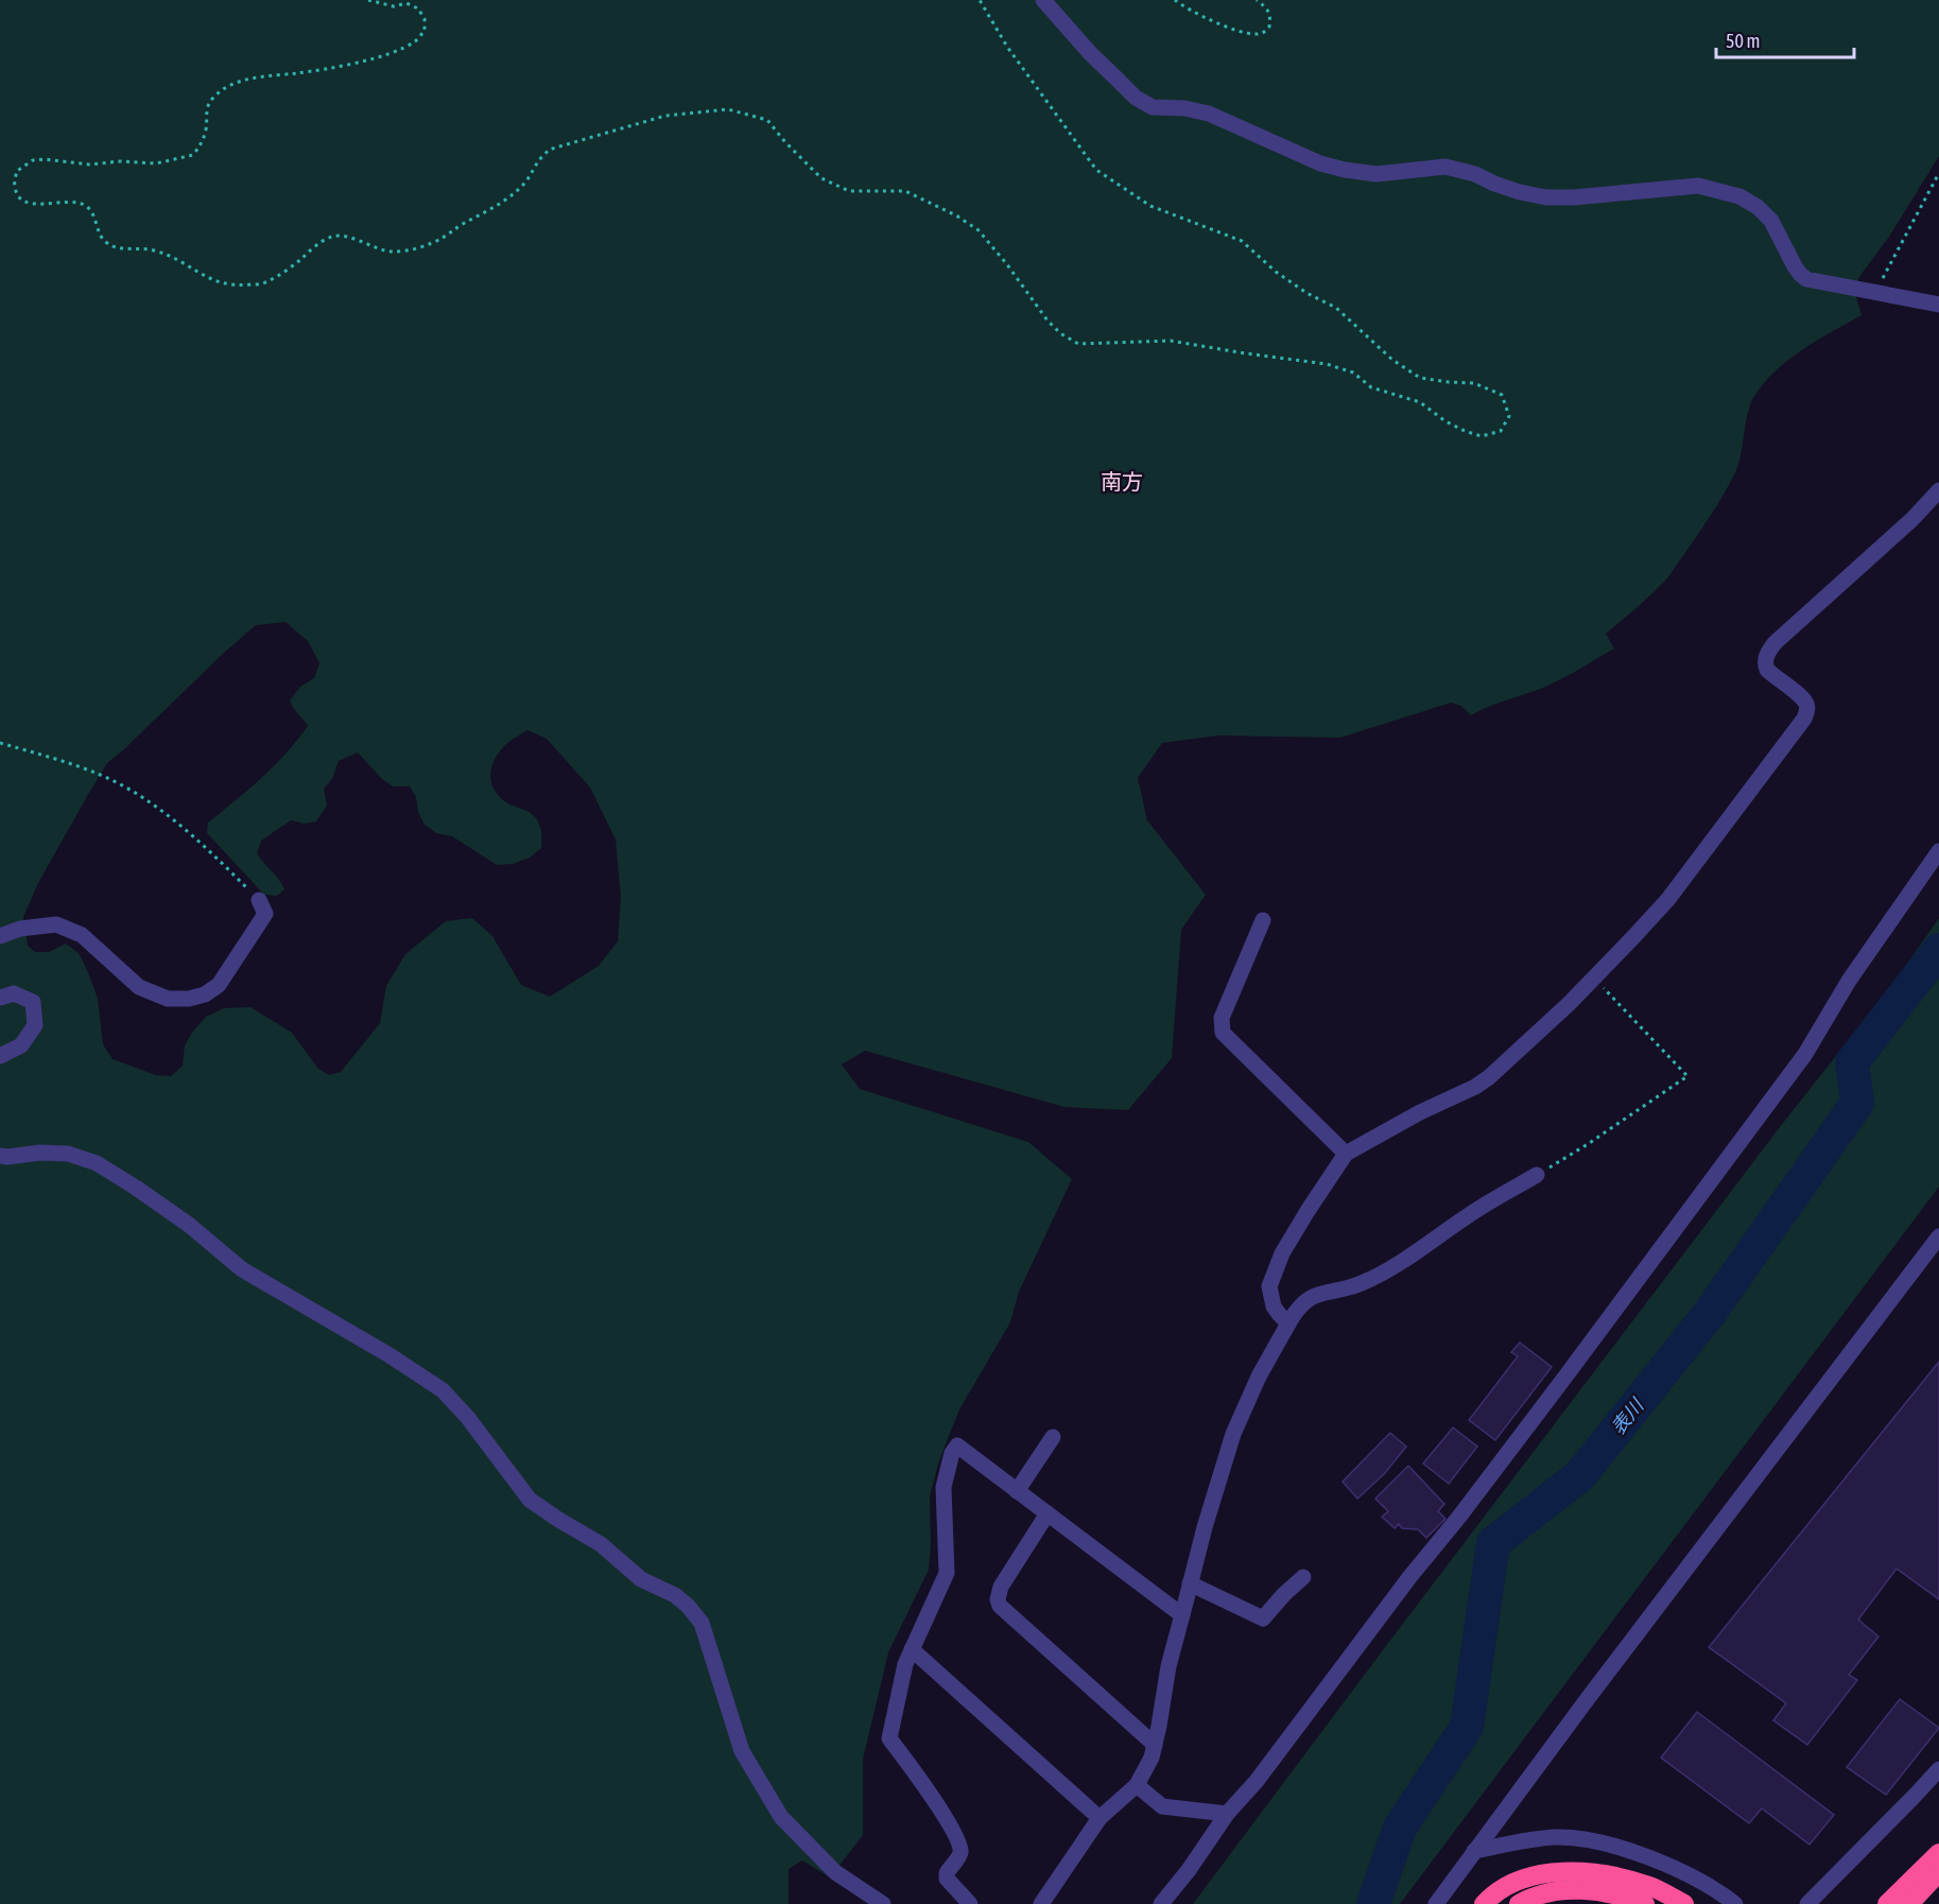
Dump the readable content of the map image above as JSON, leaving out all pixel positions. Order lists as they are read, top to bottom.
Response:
{
  "districts": ["南方"],
  "water": ["表川"],
  "scale_bar": "50 m"
}
